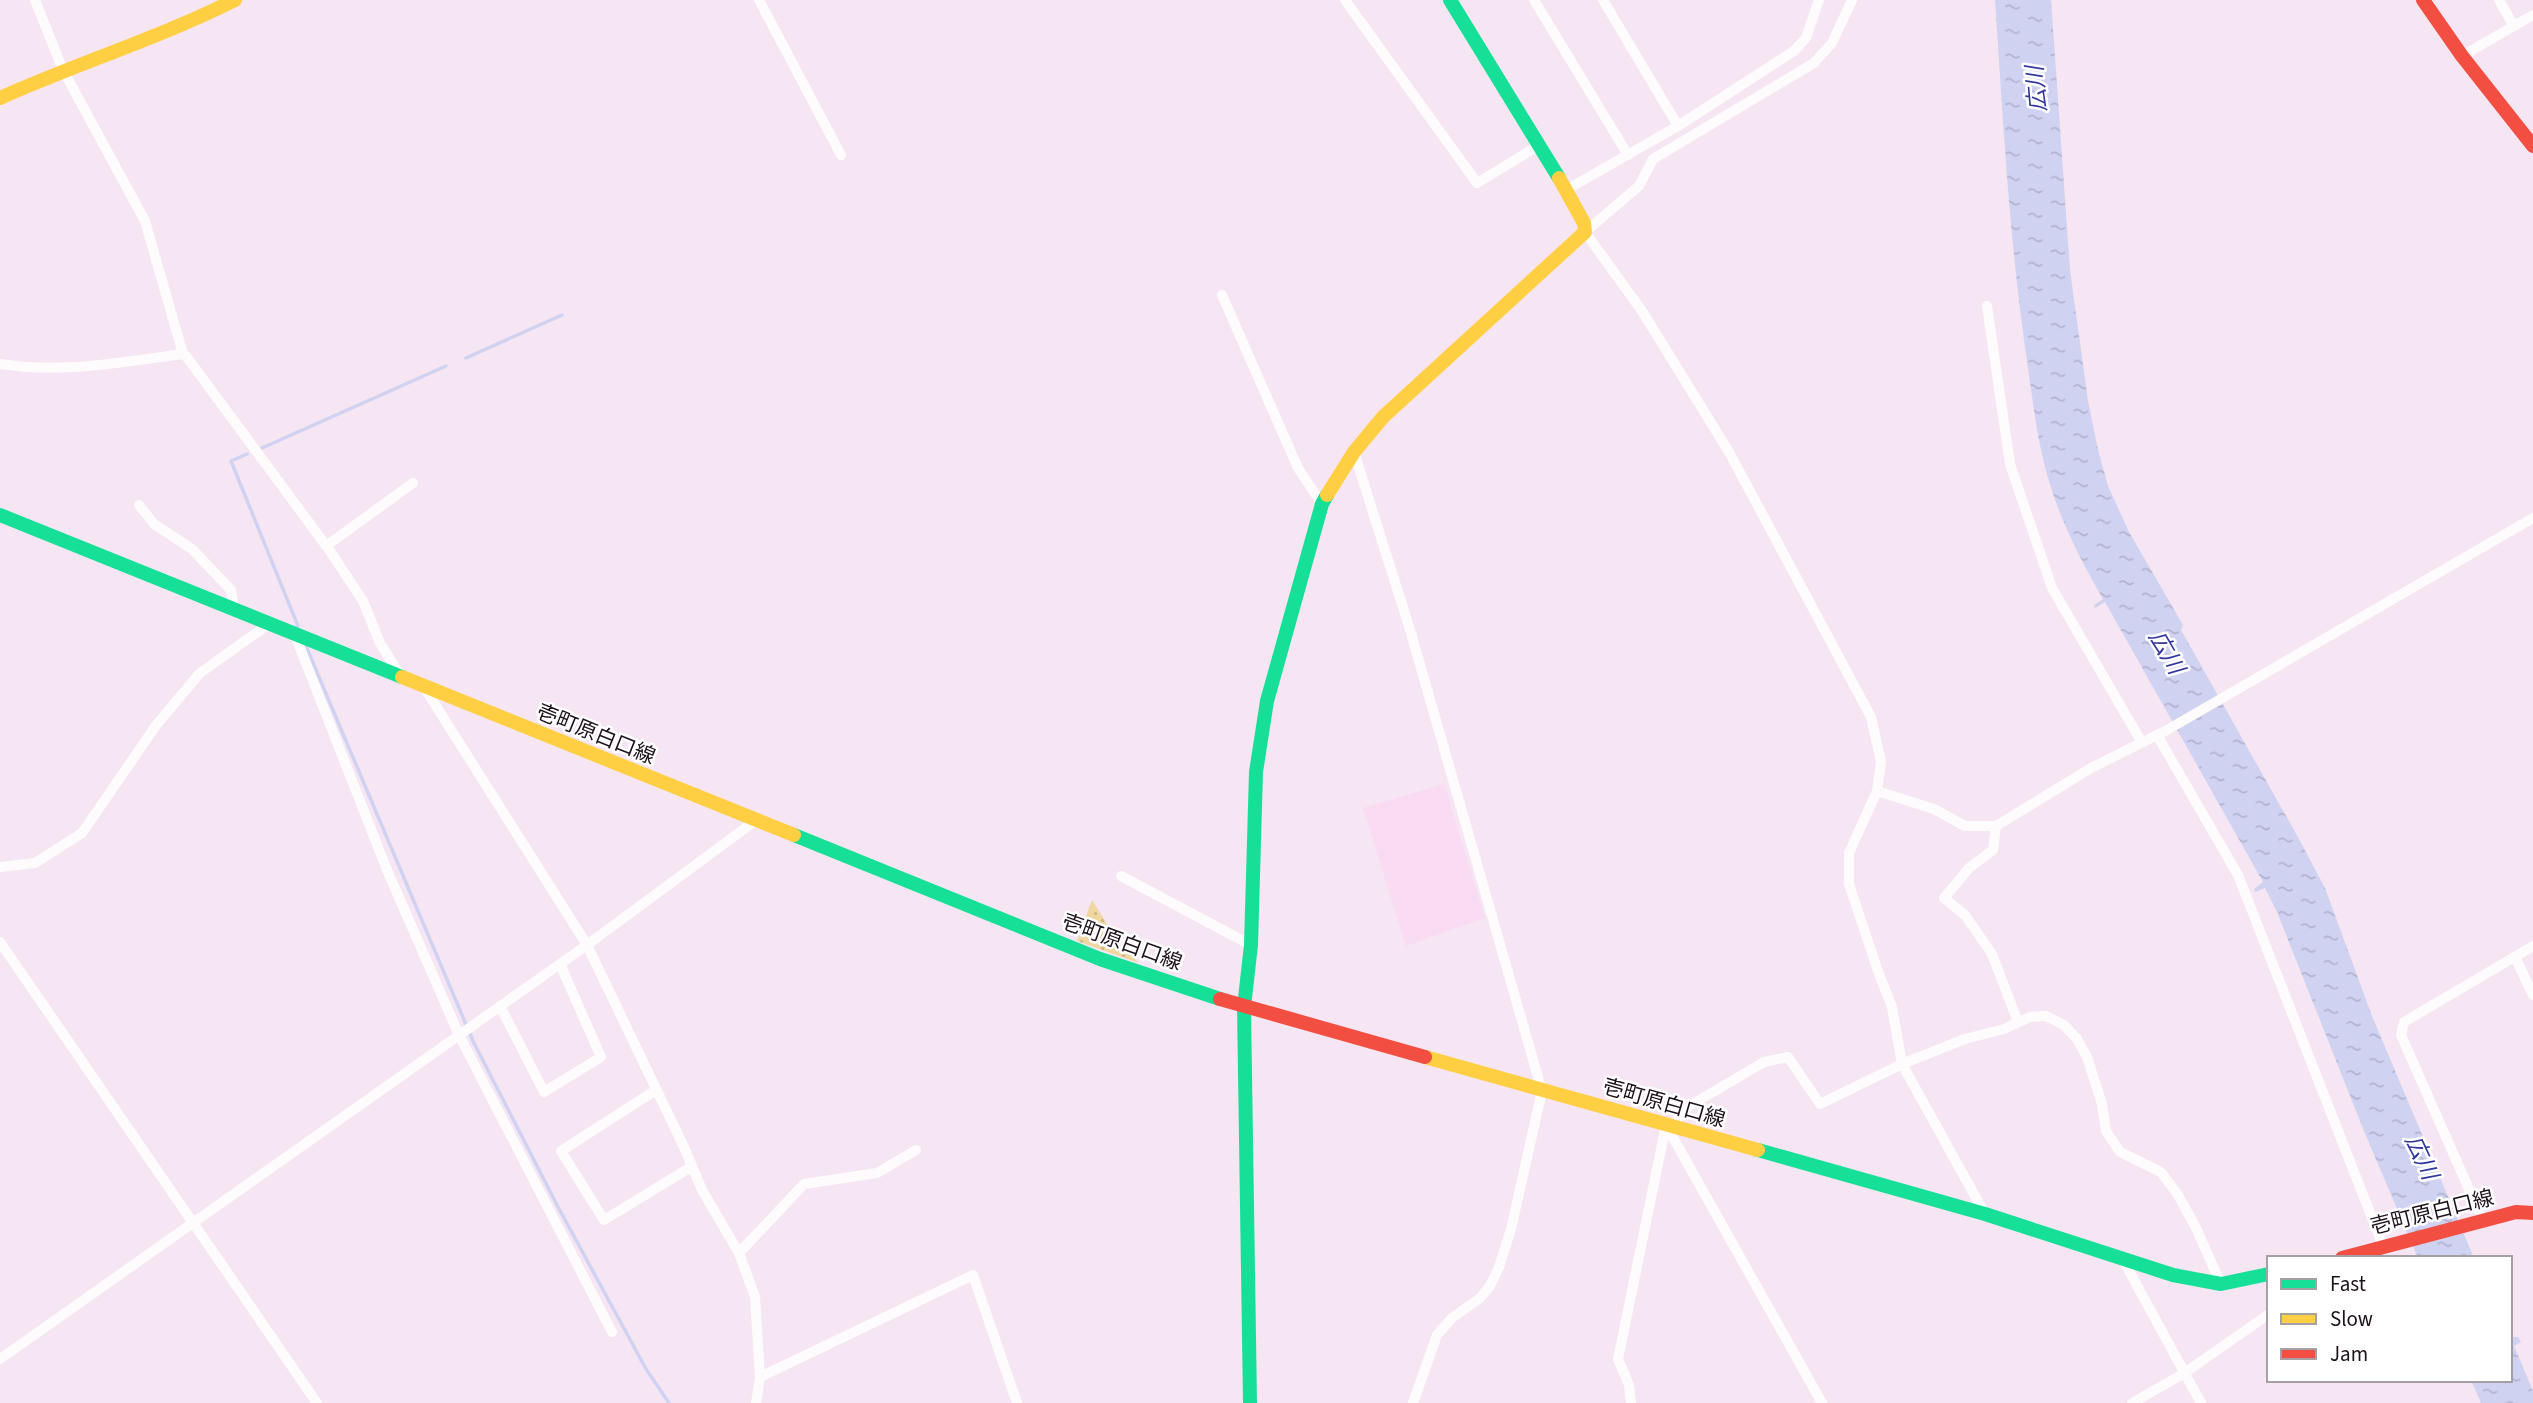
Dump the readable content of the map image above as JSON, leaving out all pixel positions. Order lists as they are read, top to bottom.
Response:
{
  "streets": {
    "main road": ["壱町原白口線"]
  },
  "water": ["広川"],
  "legend": ["Fast", "Slow", "Jam"]
}
